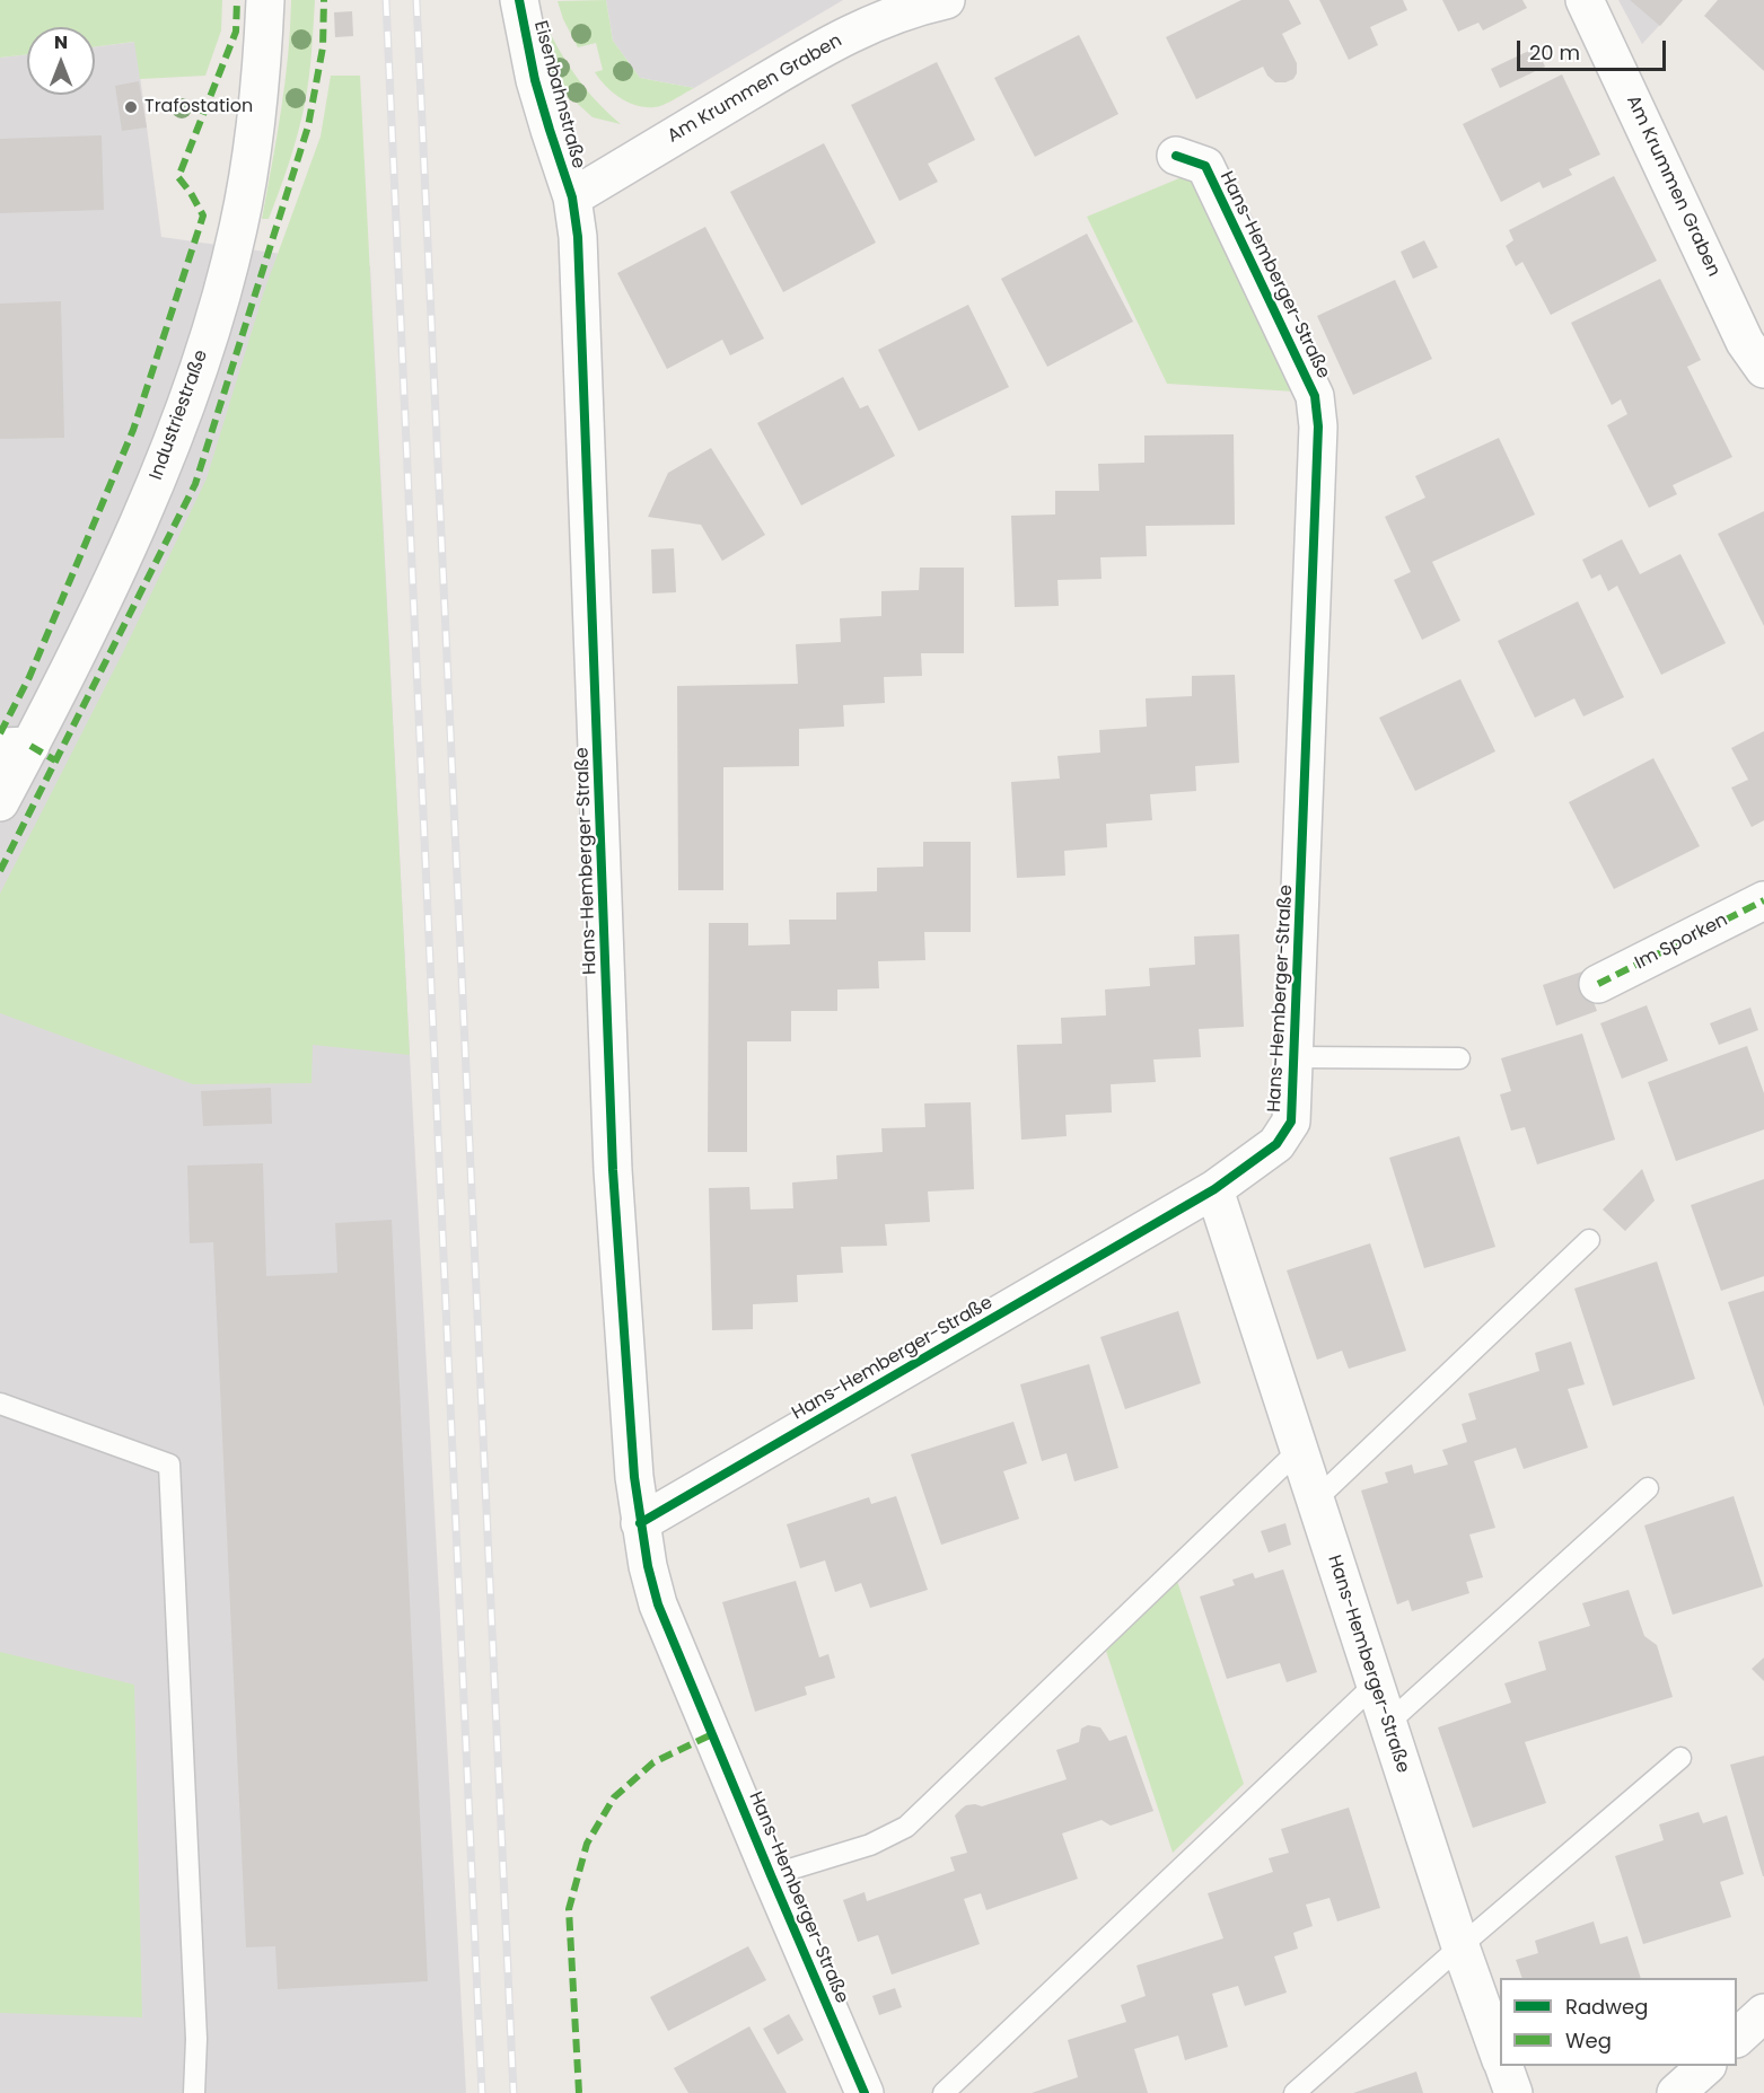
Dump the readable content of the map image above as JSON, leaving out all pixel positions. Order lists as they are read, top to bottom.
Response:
{
  "streets": {
    "street": [
      "Am Krummen Graben",
      "Eisenbahnstraße",
      "Hans-Hemberger-Straße",
      "Industriestraße",
      "Im Sporken"
    ]
  },
  "crossings": [
    ["Am Krummen Graben", "Eisenbahnstraße"],
    ["Am Krummen Graben", "Hans-Hemberger-Straße"],
    ["Eisenbahnstraße", "Hans-Hemberger-Straße"]
  ],
  "places": ["Trafostation"],
  "legend": ["Radweg", "Weg"],
  "scale_bar": "20 m",
  "north": "top"
}
